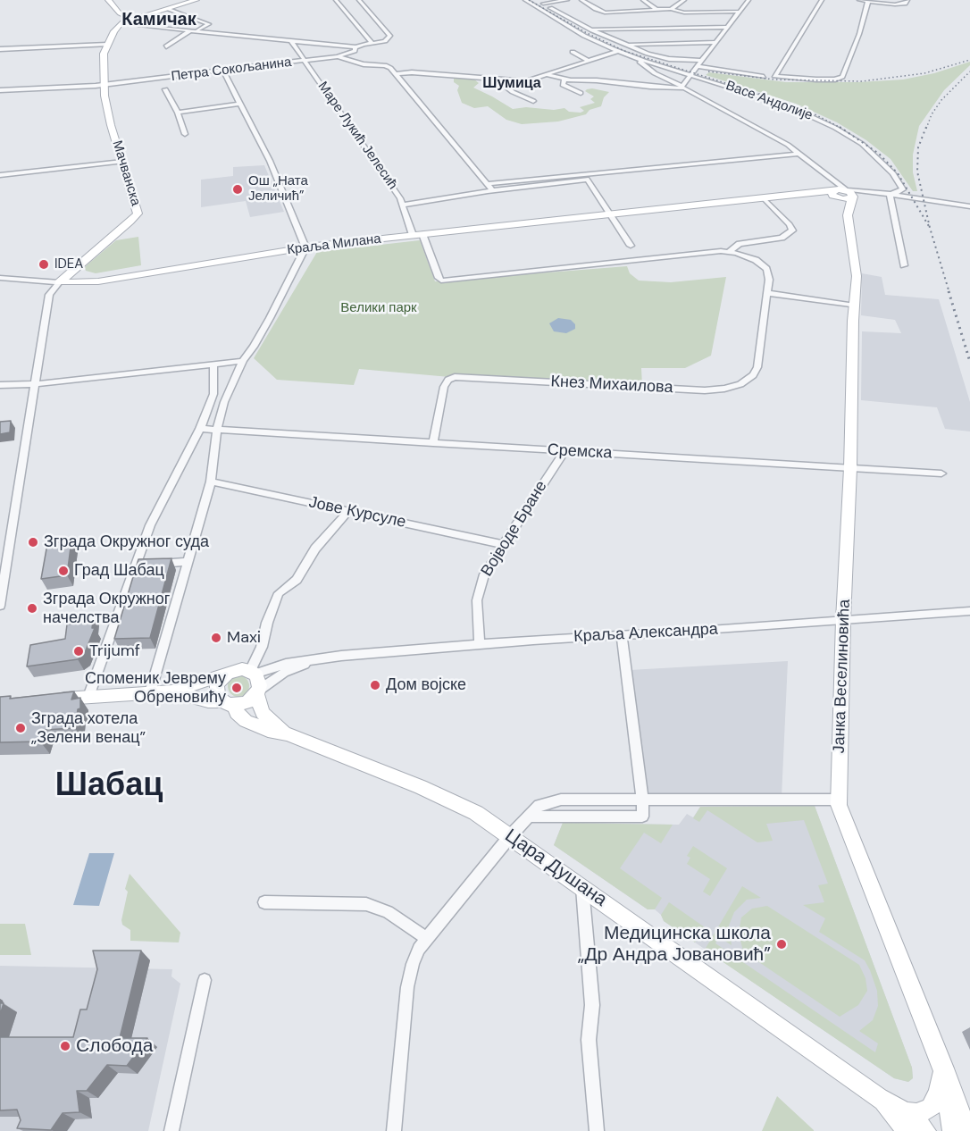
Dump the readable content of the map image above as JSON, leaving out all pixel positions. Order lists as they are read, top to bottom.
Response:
{
  "streets": {
    "main road": [
      "Мачванска",
      "Краља Милана",
      "Јанка Веселиновића",
      "Цара Душана"
    ],
    "street": [
      "Петра Сокољанина",
      "Васе Андолије",
      "Маре Лукић Јелесић",
      "Кнез Михаилова",
      "Сремска",
      "Јове Курсуле",
      "Војводе Бране",
      "Краља Александра"
    ]
  },
  "crossings": [
    ["Петра Сокољанина", "Маре Лукић Јелесић"],
    ["Петра Сокољанина", "Мачванска"],
    ["Маре Лукић Јелесић", "Краља Милана"],
    ["Мачванска", "Краља Милана"],
    ["Краља Милана", "Кнез Михаилова"],
    ["Краља Милана", "Јанка Веселиновића"],
    ["Кнез Михаилова", "Сремска"],
    ["Сремска", "Војводе Бране"],
    ["Сремска", "Јанка Веселиновића"],
    ["Јове Курсуле", "Војводе Бране"],
    ["Војводе Бране", "Краља Александра"],
    ["Краља Александра", "Јанка Веселиновића"],
    ["Краља Александра", "Цара Душана"]
  ],
  "districts": ["Камичак", "Шумица", "Шабац"],
  "parks": ["Велики парк"],
  "places": [
    "Ош „Ната Јеличић”",
    "IDEA",
    "Зграда Окружног суда",
    "Град Шабац",
    "Зграда Окружног начелства",
    "Maxi",
    "Trijumf",
    "Дом војске",
    "Споменик Јеврему Обреновићу",
    "Зграда хотела „Зелени венац”",
    "Медицинска школа „Др Андра Јовановић”",
    "Слобода"
  ]
}
